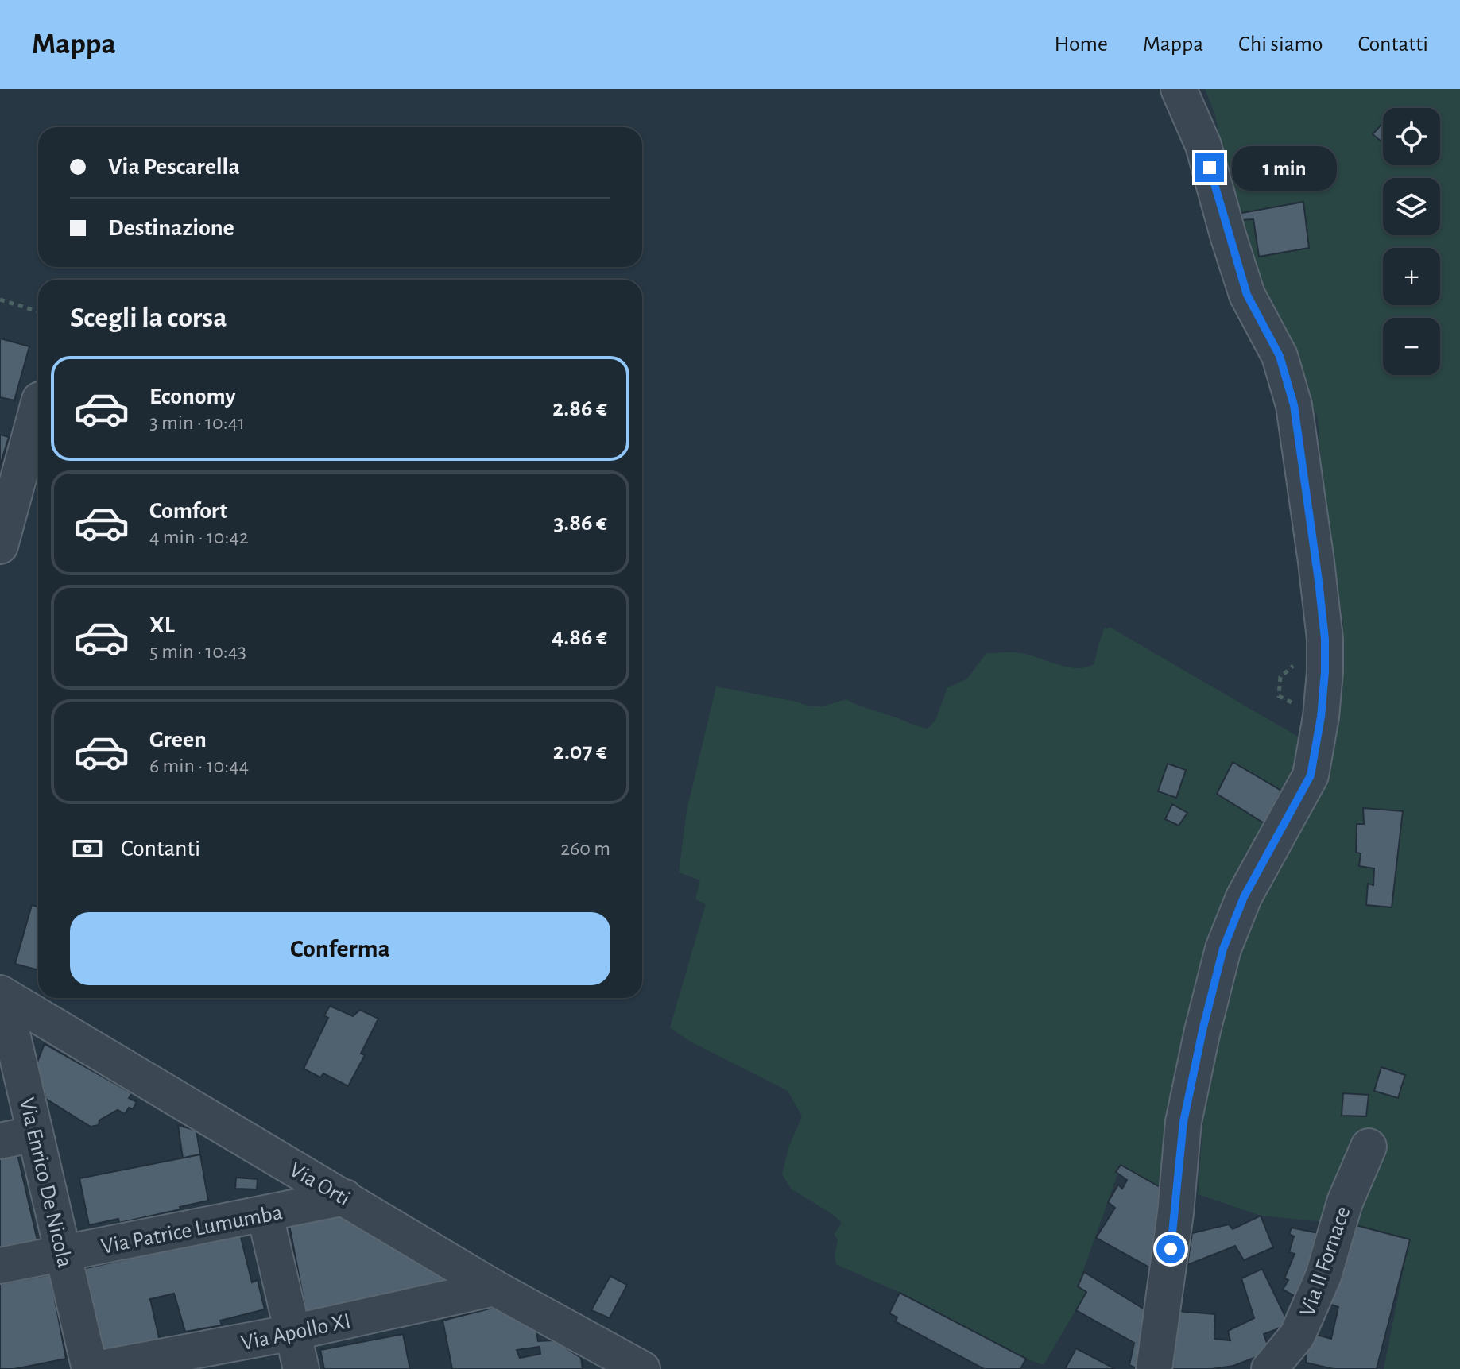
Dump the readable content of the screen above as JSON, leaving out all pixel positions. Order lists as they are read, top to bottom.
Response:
{
  "streets": {
    "street": [
      "Via Enrico De Nicola",
      "Via Orti",
      "Via Patrice Lumumba",
      "Via II Fornace",
      "Via Apollo XI"
    ]
  },
  "crossings": [
    ["Via Enrico De Nicola", "Via Orti"],
    ["Via Enrico De Nicola", "Via Patrice Lumumba"],
    ["Via Orti", "Via Patrice Lumumba"],
    ["Via Orti", "Via Apollo XI"]
  ],
  "page": {
    "header": "Mappa",
    "nav": [
      "Home",
      "Mappa",
      "Chi siamo",
      "Contatti"
    ],
    "map_buttons": ["+", "−"],
    "banner": ["Via Pescarella", "Destinazione"],
    "bubble": "1 min",
    "heading": "Scegli la corsa",
    "list": [
      {
        "name": "Economy",
        "note": "3 min · 10:41",
        "value": "2.86 €"
      },
      {
        "name": "Comfort",
        "note": "4 min · 10:42",
        "value": "3.86 €"
      },
      {
        "name": "XL",
        "note": "5 min · 10:43",
        "value": "4.86 €"
      },
      {
        "name": "Green",
        "note": "6 min · 10:44",
        "value": "2.07 €"
      }
    ],
    "pay": ["Contanti", "260 m"],
    "buttons": "Conferma"
  }
}
